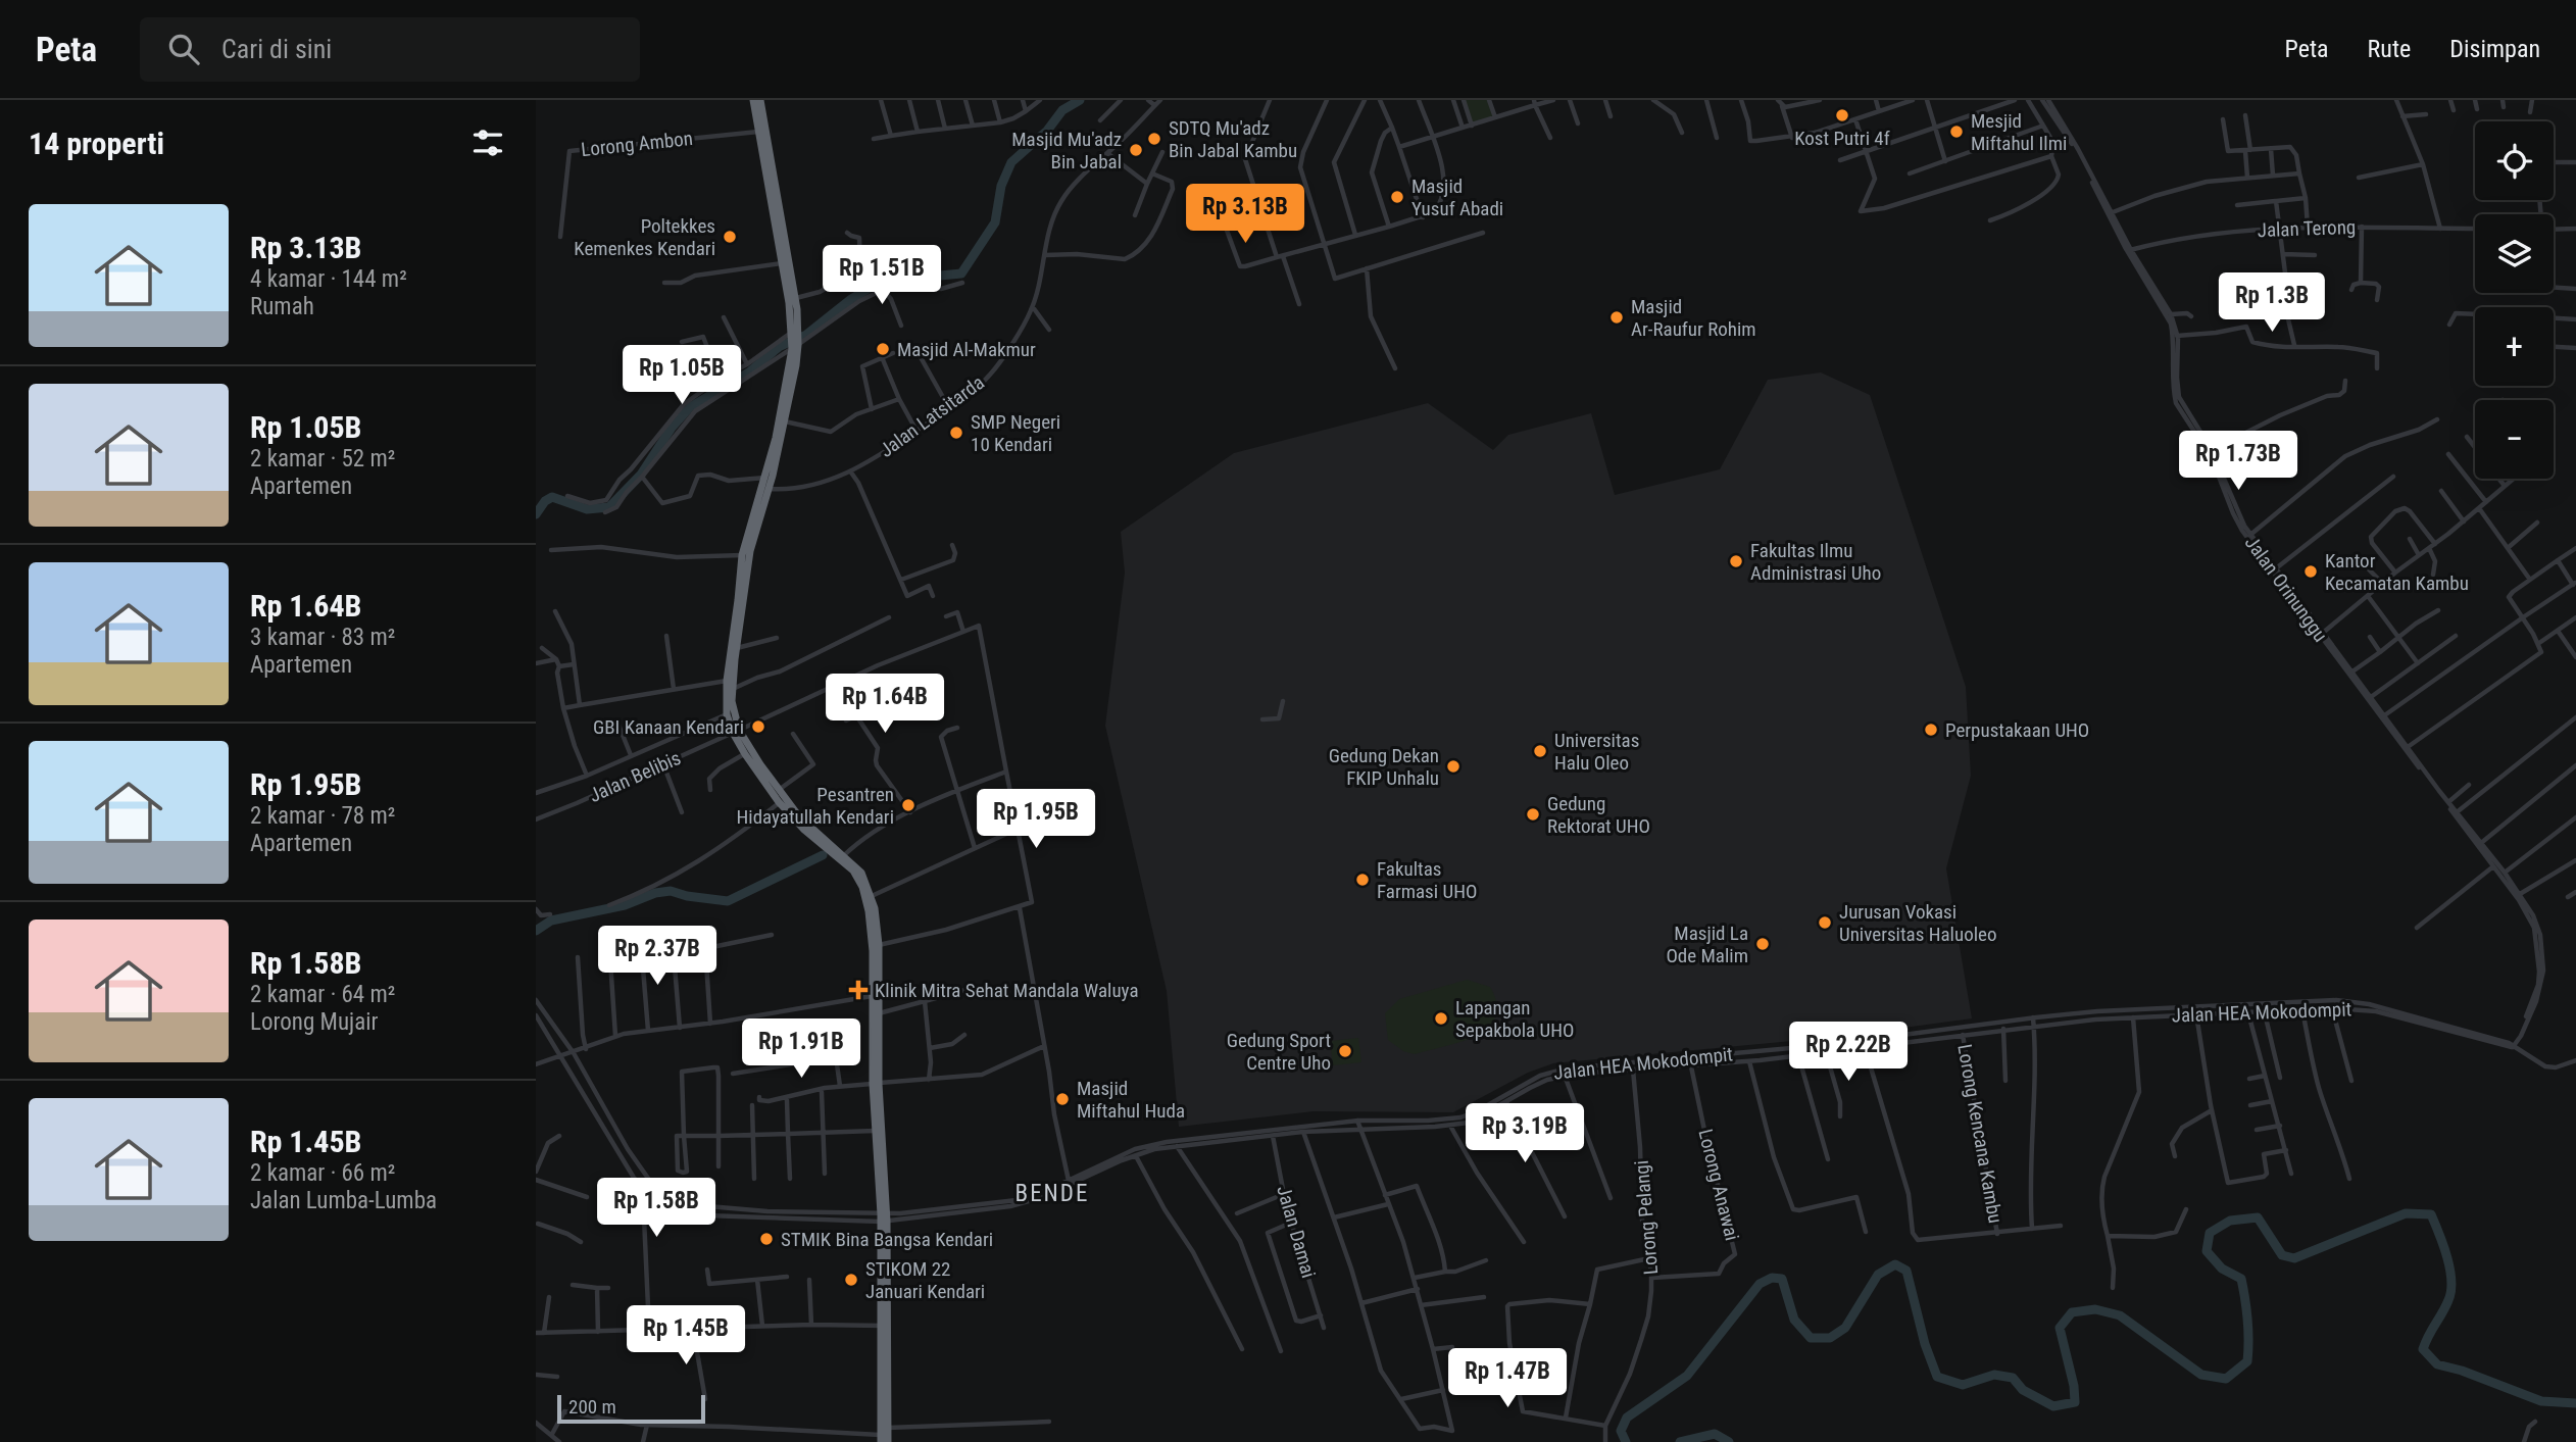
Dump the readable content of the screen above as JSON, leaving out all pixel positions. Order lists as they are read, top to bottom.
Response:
{
  "streets": {
    "street": [
      "Lorong Ambon",
      "Jalan Terong",
      "Jalan Latsitarda",
      "Jalan Orinunggu",
      "Jalan Belibis",
      "Jalan HEA Mokodompit",
      "Lorong Kencana Kambu",
      "Lorong Anawai",
      "Lorong Pelangi",
      "Jalan Damai"
    ]
  },
  "crossings": [
    ["Jalan Terong", "Jalan Orinunggu"],
    ["Jalan Orinunggu", "Jalan HEA Mokodompit"],
    ["Jalan HEA Mokodompit", "Lorong Kencana Kambu"],
    ["Jalan HEA Mokodompit", "Lorong Anawai"],
    ["Jalan HEA Mokodompit", "Lorong Pelangi"],
    ["Jalan HEA Mokodompit", "Jalan Damai"],
    ["Lorong Anawai", "Lorong Pelangi"]
  ],
  "districts": ["BENDE"],
  "places": {
    "other": [
      "Kost Putri 4f",
      "Mesjid Miftahul Ilmi",
      "SDTQ Mu'adz Bin Jabal Kambu",
      "Masjid Mu'adz Bin Jabal",
      "Masjid Yusuf Abadi",
      "Poltekkes Kemenkes Kendari",
      "Masjid Ar-Raufur Rohim",
      "Masjid Al-Makmur",
      "SMP Negeri 10 Kendari",
      "Fakultas Ilmu Administrasi Uho",
      "Kantor Kecamatan Kambu",
      "GBI Kanaan Kendari",
      "Perpustakaan UHO",
      "Universitas Halu Oleo",
      "Gedung Dekan FKIP Unhalu",
      "Pesantren Hidayatullah Kendari",
      "Gedung Rektorat UHO",
      "Fakultas Farmasi UHO",
      "Jurusan Vokasi Universitas Haluoleo",
      "Masjid La Ode Malim",
      "Lapangan Sepakbola UHO",
      "Gedung Sport Centre Uho",
      "Masjid Miftahul Huda",
      "STMIK Bina Bangsa Kendari",
      "STIKOM 22 Januari Kendari"
    ],
    "health": ["Klinik Mitra Sehat Mandala Waluya"]
  },
  "scale_bar": "200 m",
  "page": {
    "header": "Peta",
    "search": "Cari di sini",
    "nav": ["Peta", "Rute", "Disimpan"],
    "heading": "14 properti",
    "map_buttons": ["+", "−"],
    "price": [
      "Rp 3.13B",
      "Rp 1.51B",
      "Rp 1.3B",
      "Rp 1.05B",
      "Rp 1.73B",
      "Rp 1.64B",
      "Rp 1.95B",
      "Rp 2.37B",
      "Rp 1.91B",
      "Rp 2.22B",
      "Rp 3.19B",
      "Rp 1.58B",
      "Rp 1.45B",
      "Rp 1.47B"
    ],
    "list": [
      {
        "name": "Rp 3.13B",
        "note": "4 kamar · 144 m² · Rumah"
      },
      {
        "name": "Rp 1.05B",
        "note": "2 kamar · 52 m² · Apartemen"
      },
      {
        "name": "Rp 1.64B",
        "note": "3 kamar · 83 m² · Apartemen"
      },
      {
        "name": "Rp 1.95B",
        "note": "2 kamar · 78 m² · Apartemen"
      },
      {
        "name": "Rp 1.58B",
        "note": "2 kamar · 64 m² · Lorong Mujair"
      },
      {
        "name": "Rp 1.45B",
        "note": "2 kamar · 66 m² · Jalan Lumba-Lumba"
      }
    ],
    "scale": "200 m"
  }
}
